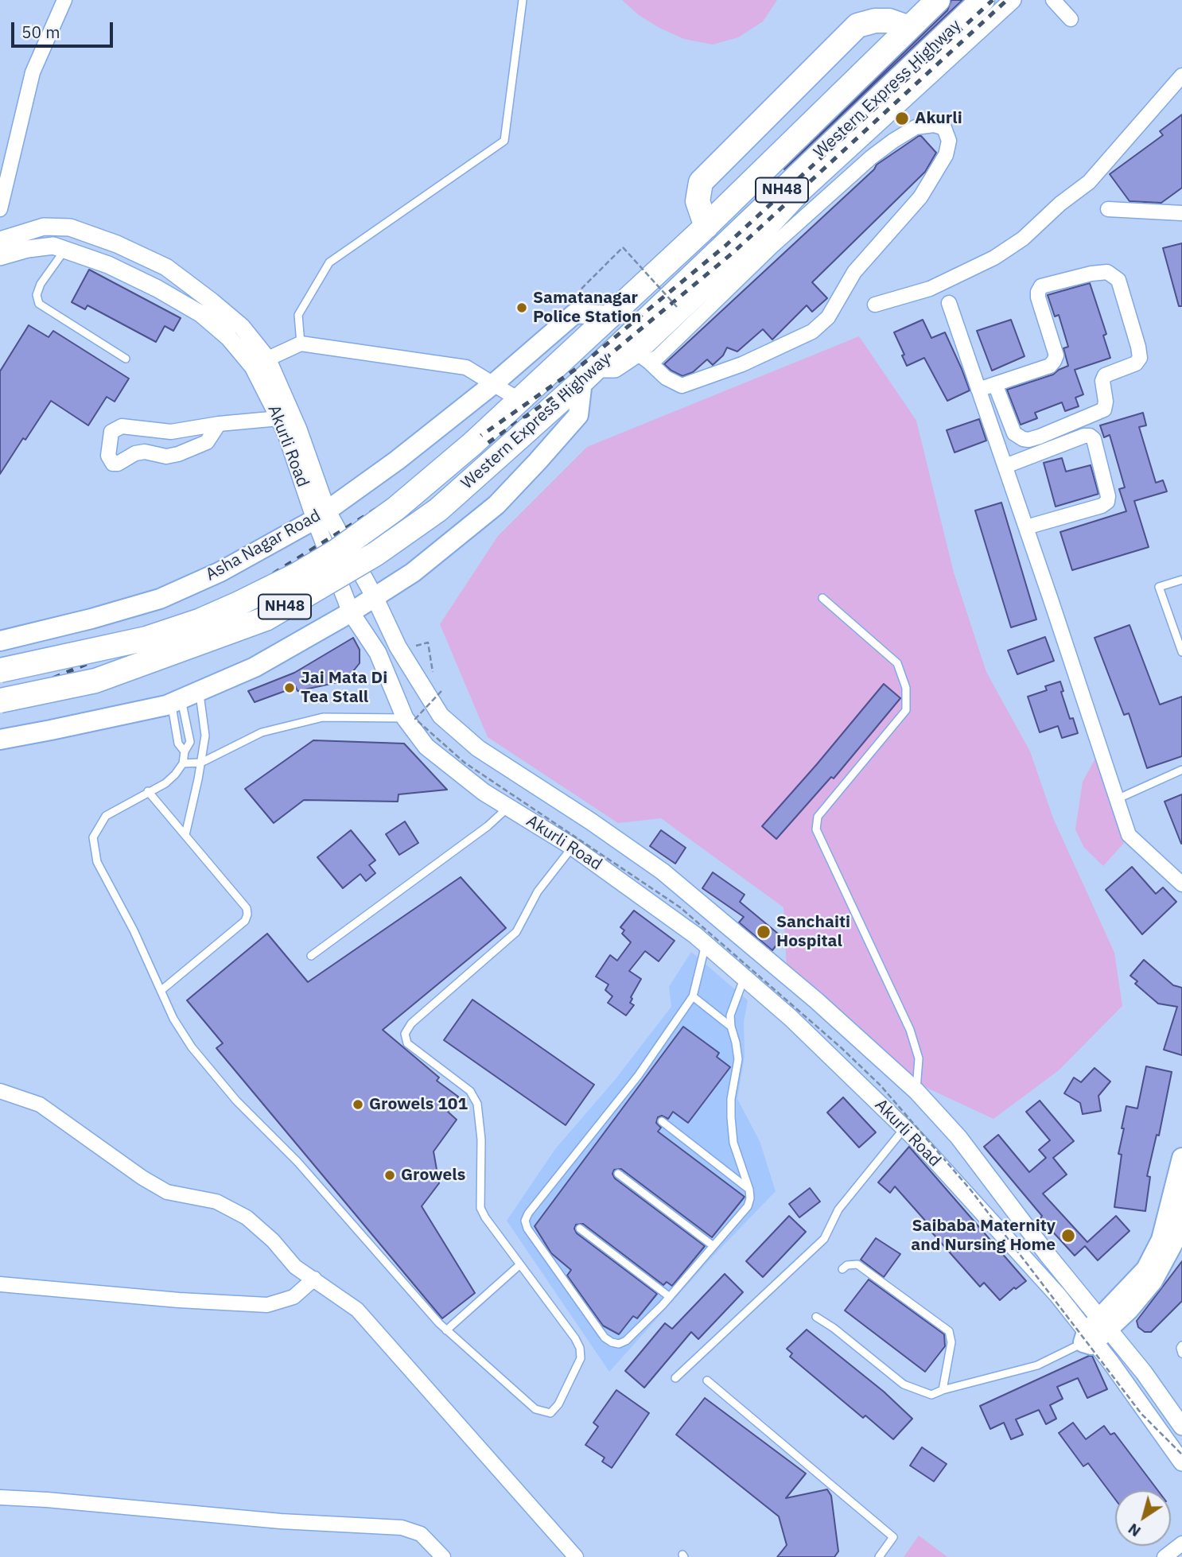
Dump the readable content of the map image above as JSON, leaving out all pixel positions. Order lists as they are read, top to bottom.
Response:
{
  "streets": {
    "highway": ["Western Express Highway", "NH48"],
    "main road": ["Asha Nagar Road"],
    "street": ["Akurli Road"]
  },
  "crossings": [
    ["Akurli Road", "Asha Nagar Road"]
  ],
  "places": [
    "Akurli",
    "Samatanagar Police Station",
    "Jai Mata Di Tea Stall",
    "Sanchaiti Hospital",
    "Growels 101",
    "Growels",
    "Saibaba Maternity and Nursing Home"
  ],
  "scale_bar": "50 m",
  "north": "bottom left"
}
